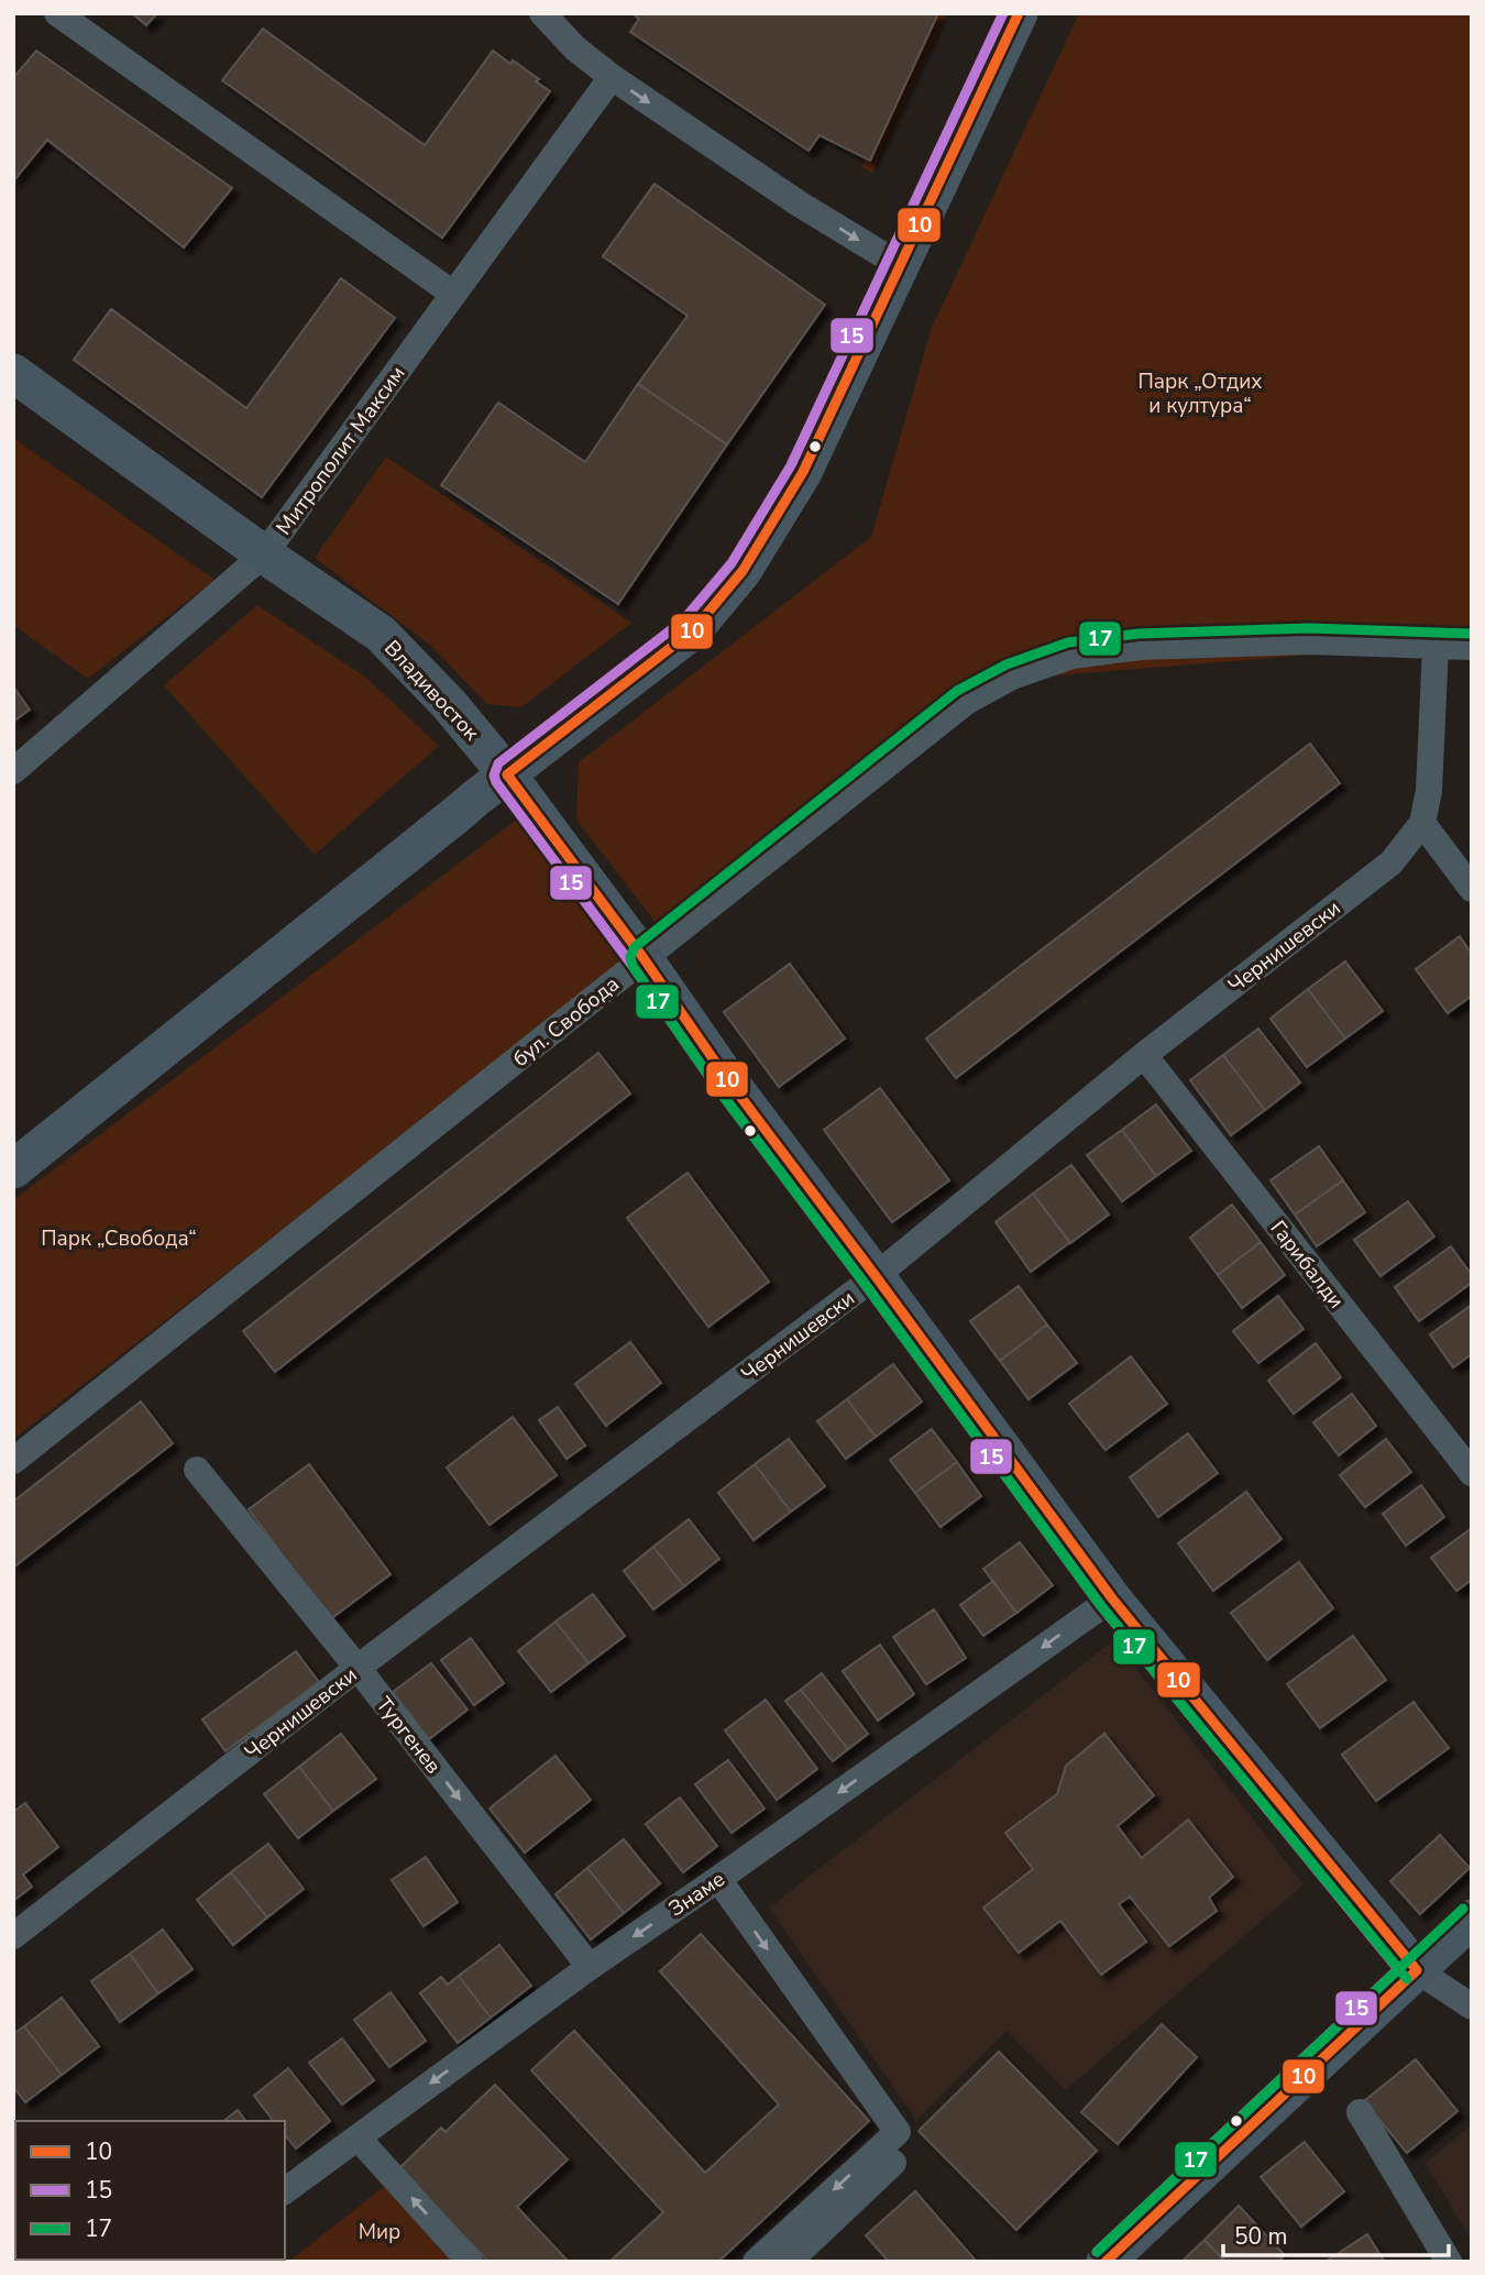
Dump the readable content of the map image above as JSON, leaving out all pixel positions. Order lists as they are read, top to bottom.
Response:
{
  "streets": {
    "street": [
      "Митрополит Максим",
      "Владивосток",
      "Чернишевски",
      "бул. Свобода",
      "Гарибалди",
      "Тургенев",
      "Знаме"
    ]
  },
  "crossings": [
    ["Митрополит Максим", "Владивосток"],
    ["Владивосток", "Чернишевски"],
    ["Владивосток", "бул. Свобода"],
    ["Владивосток", "Знаме"],
    ["Чернишевски", "бул. Свобода"],
    ["Чернишевски", "Гарибалди"],
    ["Чернишевски", "Тургенев"],
    ["Тургенев", "Знаме"]
  ],
  "one_way": ["Тургенев", "Знаме"],
  "parks": ["Парк „Отдих и култура“", "Парк „Свобода“", "Мир"],
  "lines": ["transit line 10", "transit line 15", "transit line 17"],
  "legend": ["10", "15", "17"],
  "scale_bar": "50 m"
}
